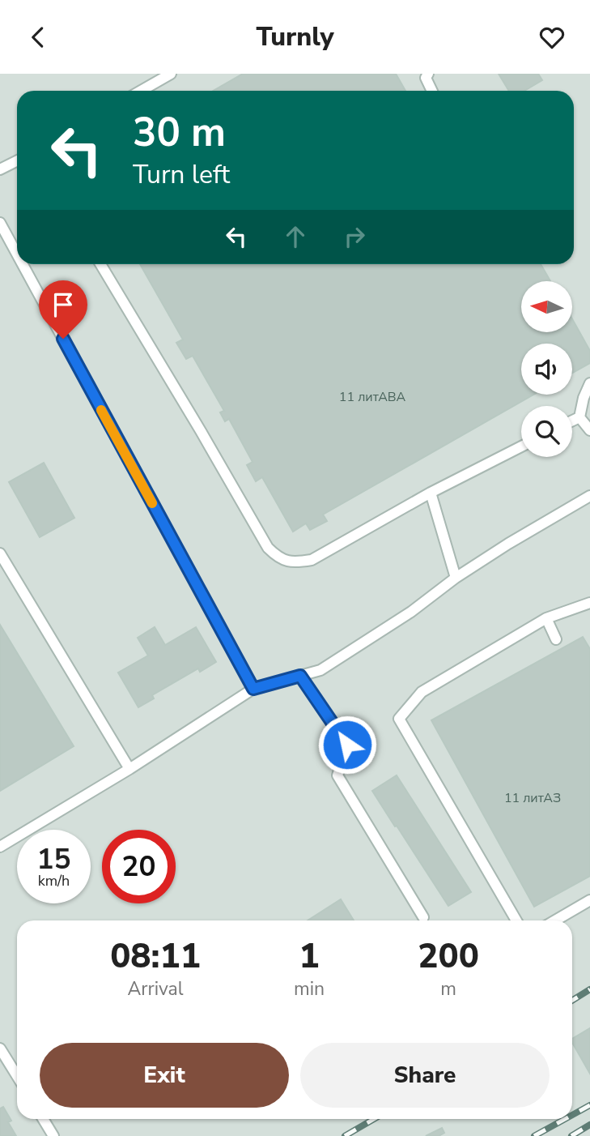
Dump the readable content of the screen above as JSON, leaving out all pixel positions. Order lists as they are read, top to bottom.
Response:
{
  "house_numbers": ["11 литАВА", "11 литАЗ"],
  "north": "left",
  "page": {
    "header": "Turnly",
    "turn": ["30 m", "Turn left"],
    "speed": "15 km/h",
    "limit": "20",
    "eta": [
      "08:11",
      "Arrival",
      "1",
      "min",
      "200",
      "m"
    ],
    "buttons": ["Exit", "Share"]
  }
}
